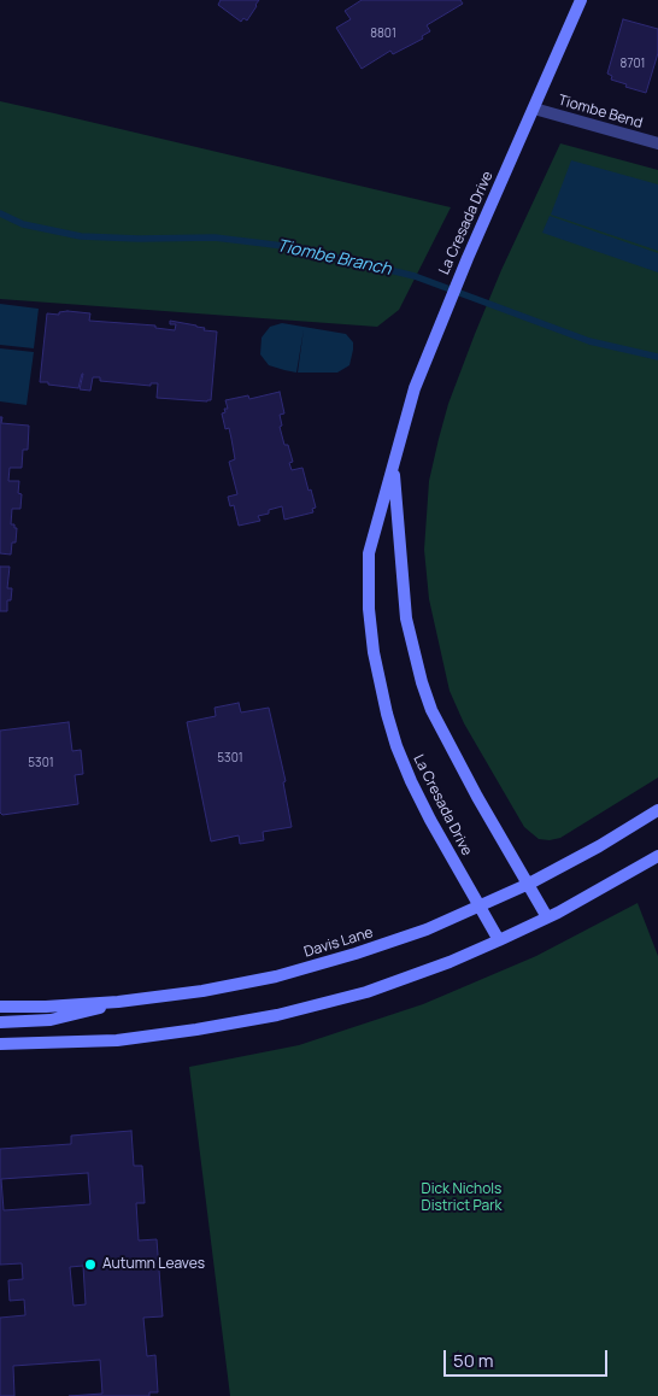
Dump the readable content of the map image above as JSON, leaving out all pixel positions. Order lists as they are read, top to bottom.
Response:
{
  "streets": {
    "main road": ["La Cresada Drive", "Davis Lane"],
    "street": ["Tiombe Bend"]
  },
  "crossings": [
    ["Tiombe Bend", "La Cresada Drive"],
    ["La Cresada Drive", "Davis Lane"]
  ],
  "water": ["Tiombe Branch"],
  "parks": ["Dick Nichols District Park"],
  "places": ["Autumn Leaves"],
  "house_numbers": [
    "8801",
    "8701",
    "5301",
    "5301"
  ],
  "scale_bar": "50 m"
}
